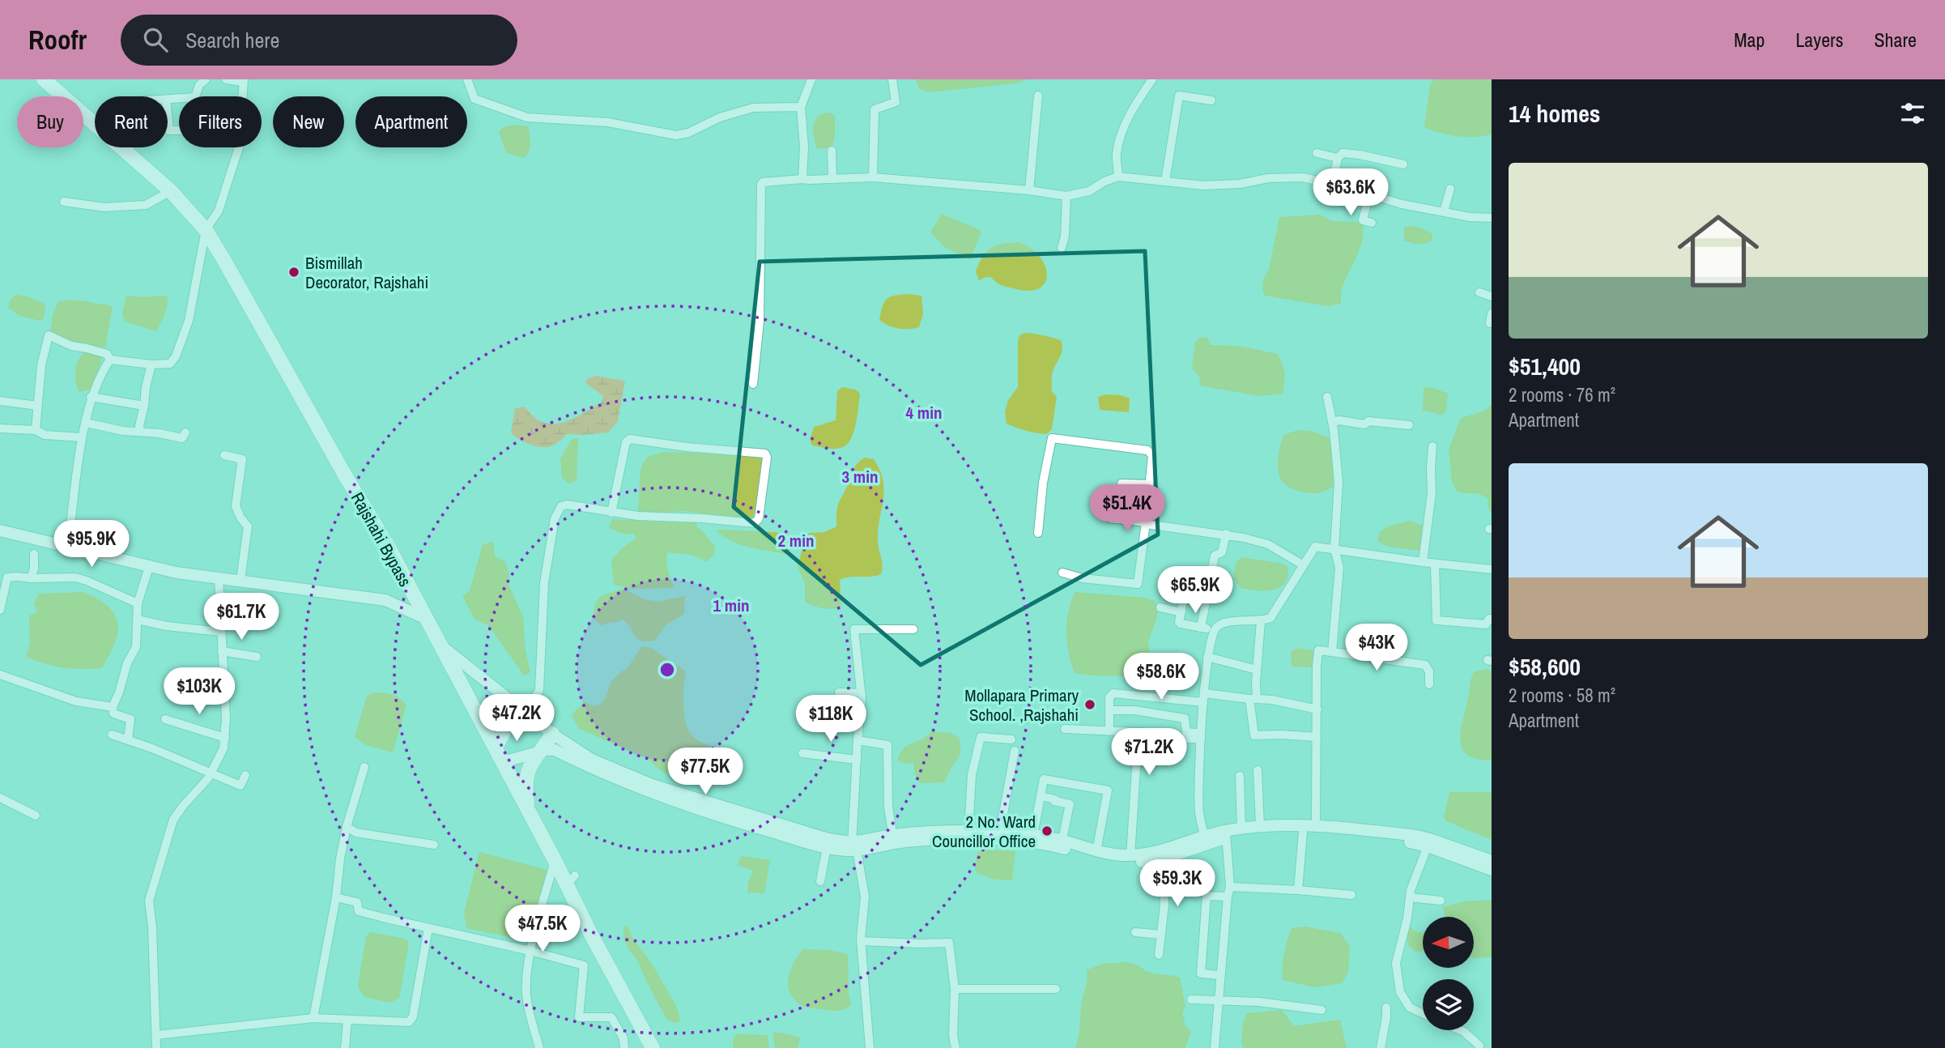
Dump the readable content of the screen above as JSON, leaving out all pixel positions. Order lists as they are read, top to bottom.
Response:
{
  "streets": {
    "highway": ["Rajshahi Bypass"]
  },
  "places": ["Bismillah Decorator, Rajshahi", "Mollapara Primary School. ,Rajshahi", "2 No. Ward Councillor Office"],
  "north": "left",
  "page": {
    "header": "Roofr",
    "search": "Search here",
    "nav": ["Map", "Layers", "Share"],
    "heading": "14 homes",
    "chip": [
      "Buy",
      "Rent",
      "Filters",
      "New",
      "Apartment"
    ],
    "list": [
      {
        "name": "$51,400",
        "note": "2 rooms · 76 m² · Apartment"
      },
      {
        "name": "$58,600",
        "note": "2 rooms · 58 m² · Apartment"
      }
    ],
    "price": [
      "$63.6K",
      "$51.4K",
      "$95.9K",
      "$65.9K",
      "$61.7K",
      "$43K",
      "$58.6K",
      "$103K",
      "$47.2K",
      "$118K",
      "$71.2K",
      "$77.5K",
      "$59.3K",
      "$47.5K"
    ]
  },
  "rings": [
    "4 min",
    "3 min",
    "2 min",
    "1 min"
  ]
}
